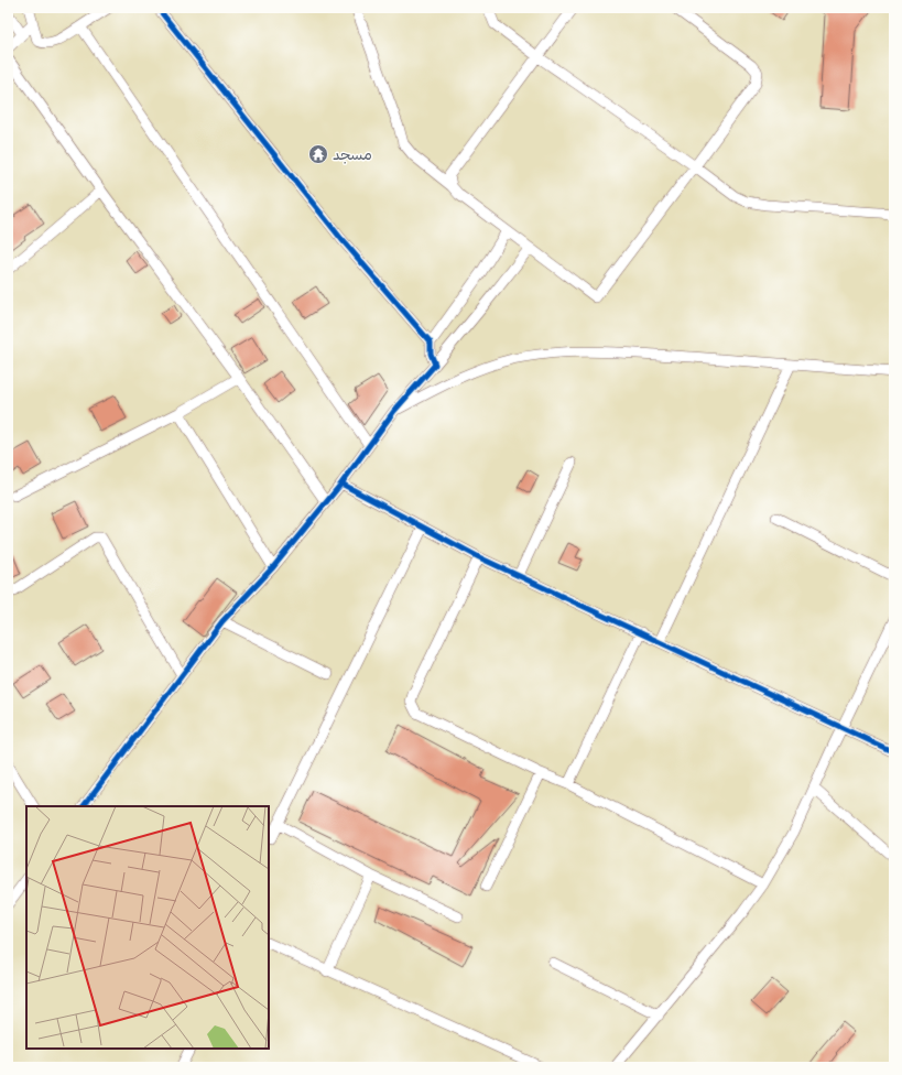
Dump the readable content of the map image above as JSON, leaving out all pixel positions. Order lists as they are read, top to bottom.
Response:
{
  "places": {
    "temple": ["مسجد"]
  }
}
